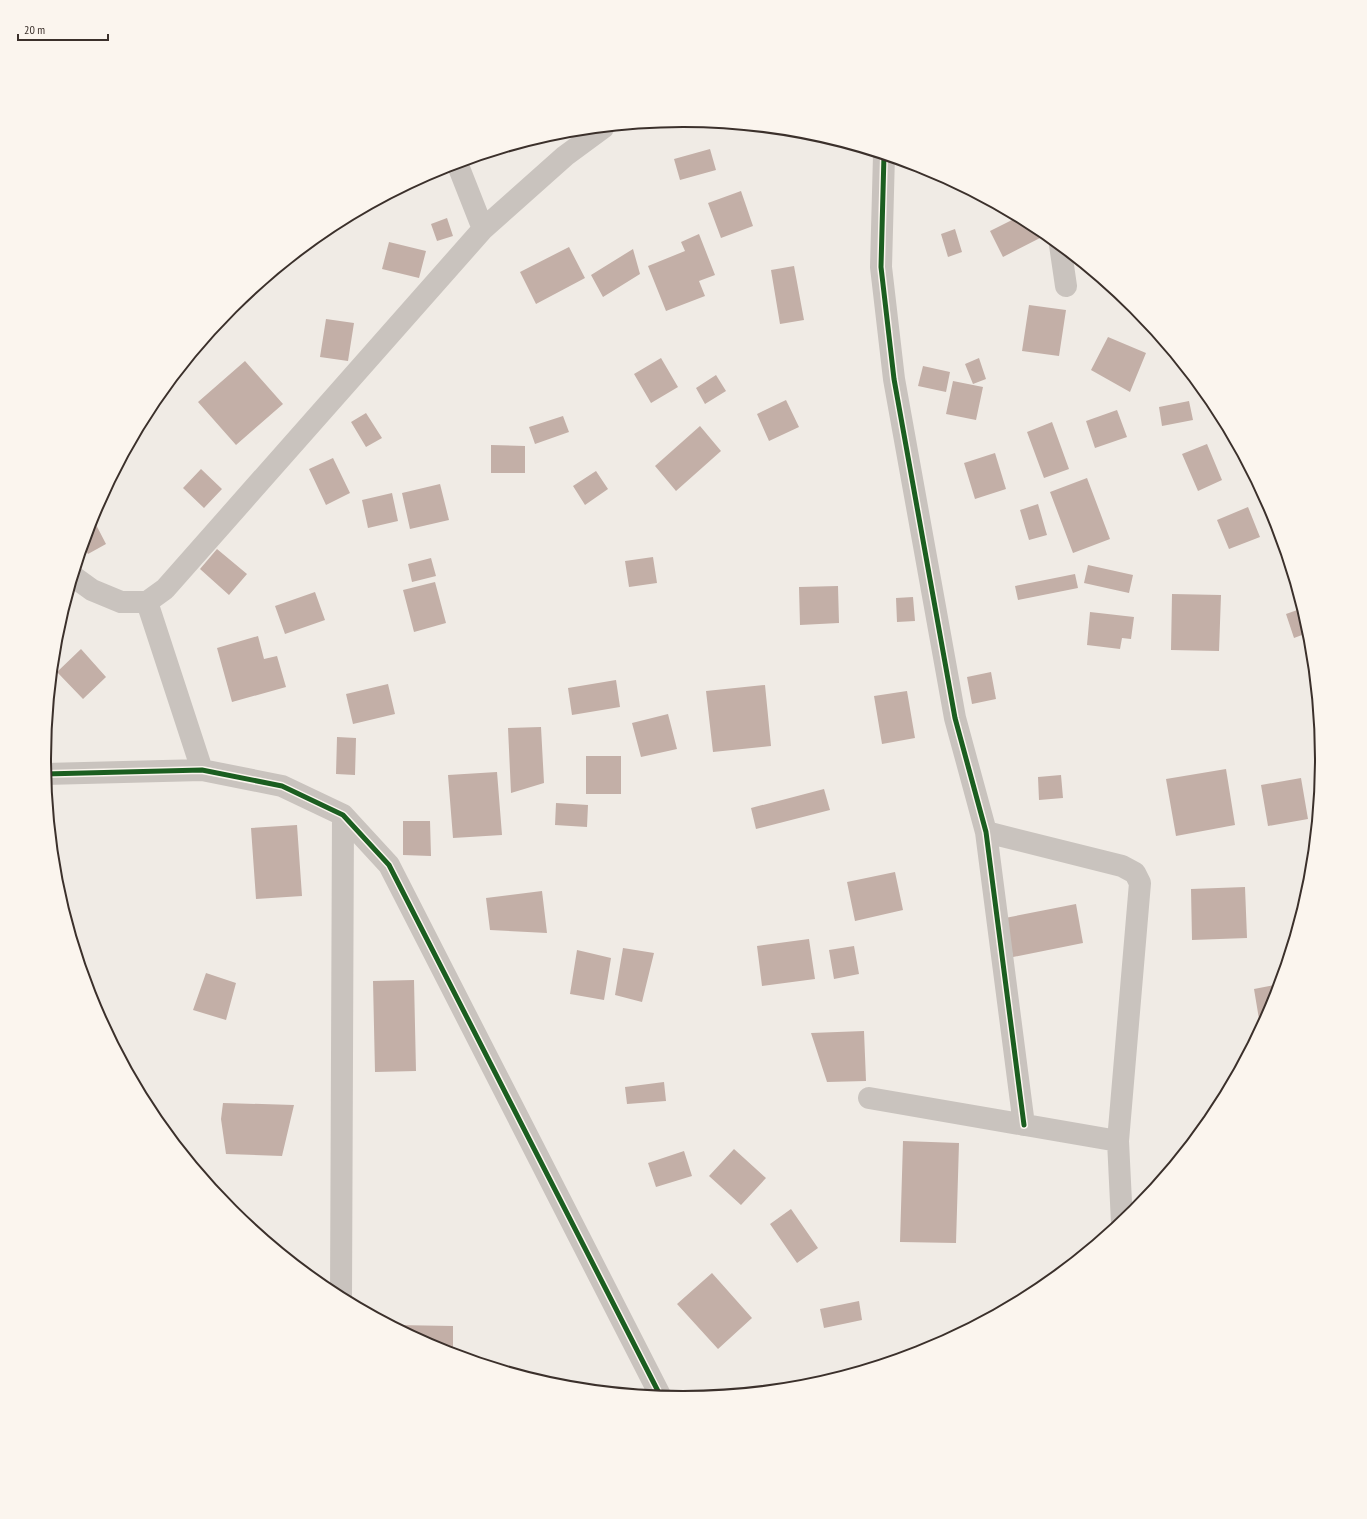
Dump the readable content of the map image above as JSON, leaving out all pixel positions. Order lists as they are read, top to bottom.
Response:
{
  "scale_bar": "20 m"
}
